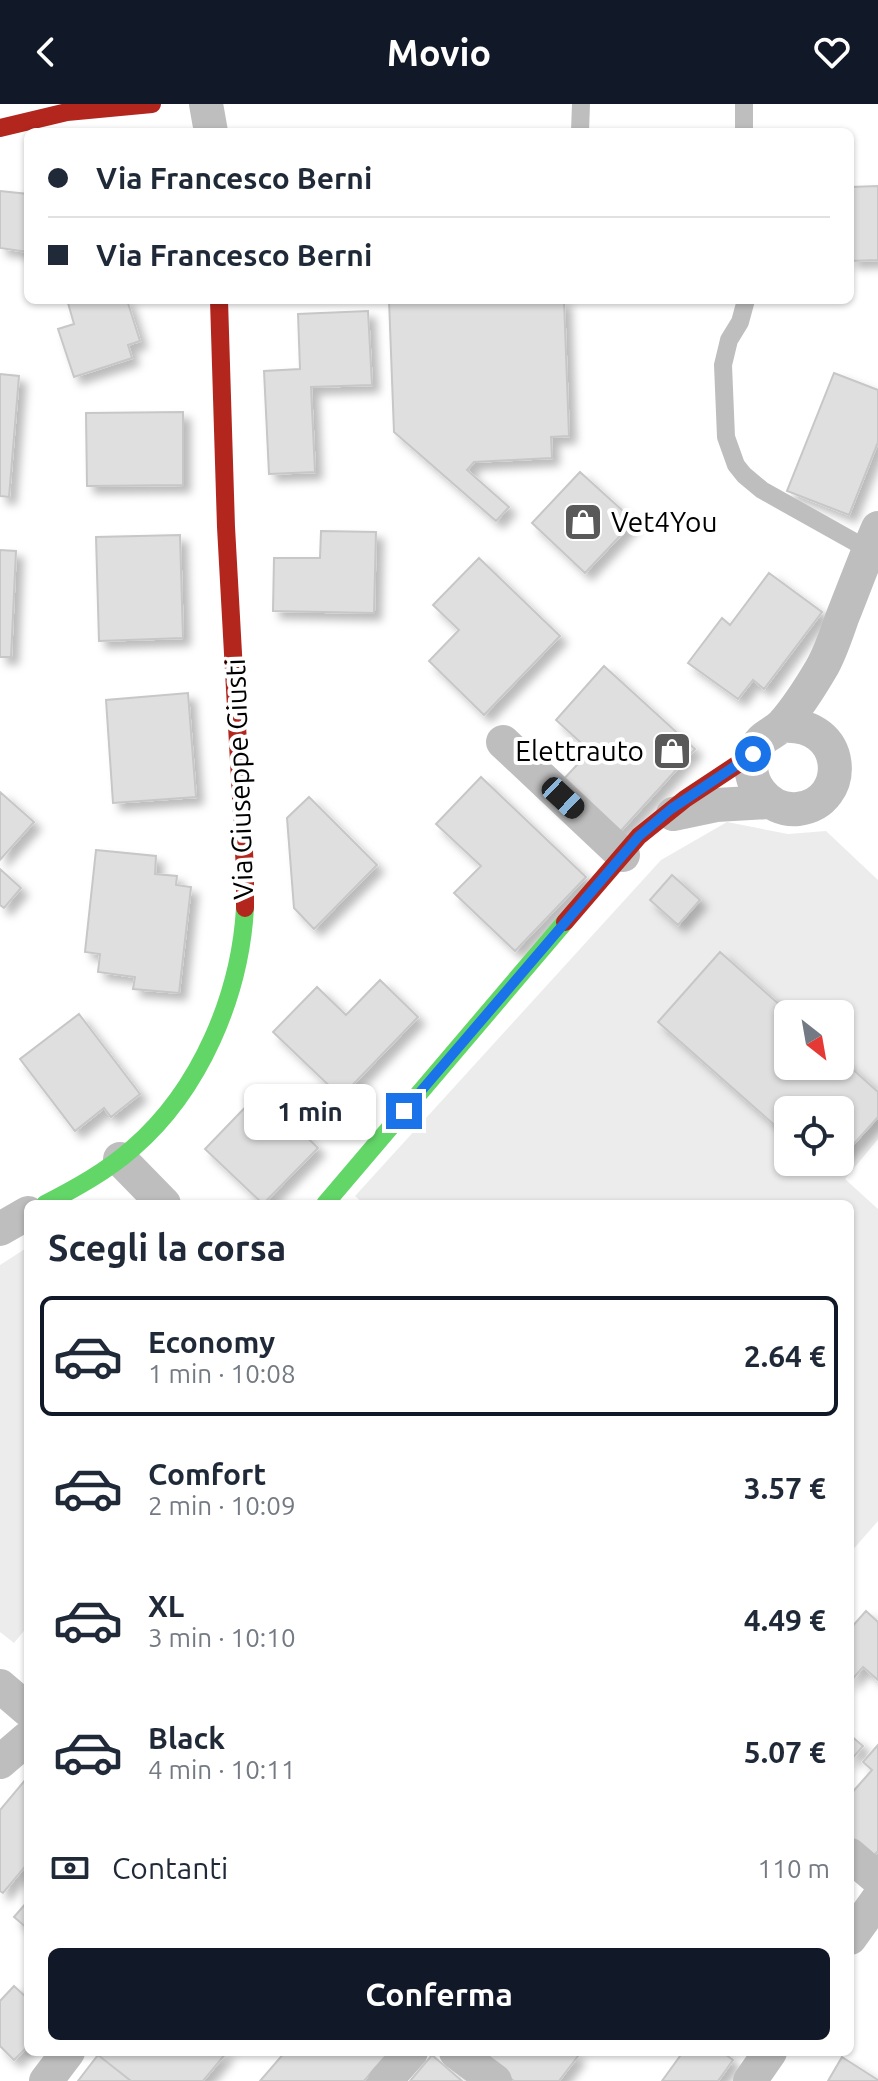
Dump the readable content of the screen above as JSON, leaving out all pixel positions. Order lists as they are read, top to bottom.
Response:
{
  "streets": {
    "street": ["Via Giuseppe Giusti"]
  },
  "places": {
    "shop": ["Vet4You", "Elettrauto"]
  },
  "north": "bottom right",
  "page": {
    "header": "Movio",
    "banner": ["Via Francesco Berni", "Via Francesco Berni"],
    "bubble": "1 min",
    "heading": "Scegli la corsa",
    "list": [
      {
        "name": "Economy",
        "note": "1 min · 10:08",
        "value": "2.64 €"
      },
      {
        "name": "Comfort",
        "note": "2 min · 10:09",
        "value": "3.57 €"
      },
      {
        "name": "XL",
        "note": "3 min · 10:10",
        "value": "4.49 €"
      },
      {
        "name": "Black",
        "note": "4 min · 10:11",
        "value": "5.07 €"
      }
    ],
    "pay": ["Contanti", "110 m"],
    "buttons": "Conferma"
  }
}
